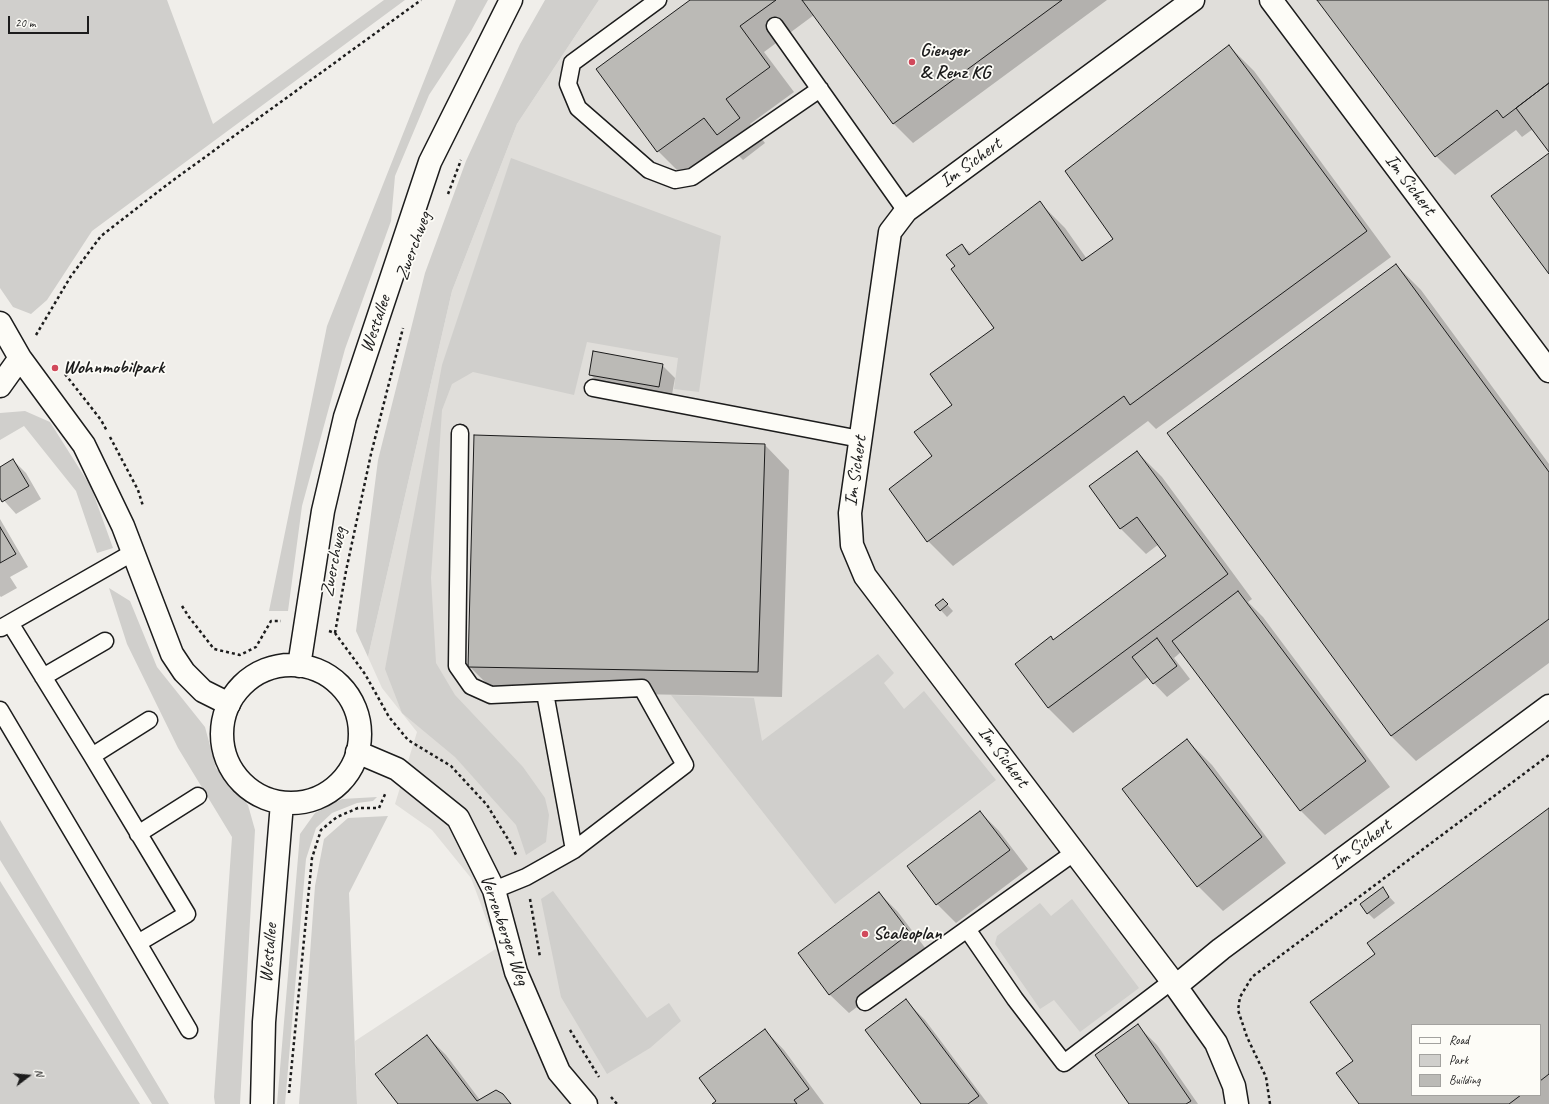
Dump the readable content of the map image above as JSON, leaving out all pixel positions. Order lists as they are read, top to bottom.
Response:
{
  "streets": {
    "street": ["Im Sichert", "Westallee", "Verrenberger Weg"],
    "path": ["Zwerchweg"]
  },
  "crossings": [
    ["Zwerchweg", "Westallee"],
    ["Westallee", "Verrenberger Weg"]
  ],
  "places": ["Gienger & Renz KG", "Wohnmobilpark", "Scaleoplan"],
  "legend": ["Road", "Park", "Building"],
  "scale_bar": "20 m",
  "north": "right"
}
